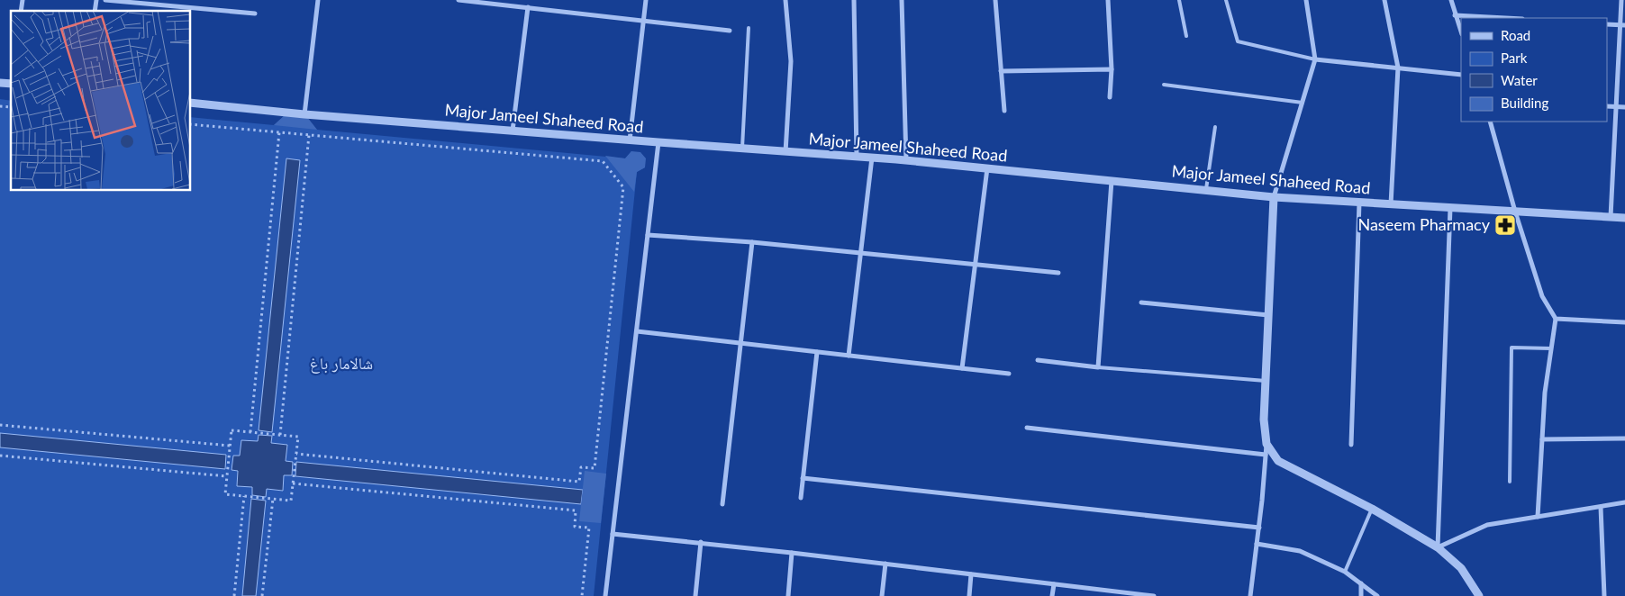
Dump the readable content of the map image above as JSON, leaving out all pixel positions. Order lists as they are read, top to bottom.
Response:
{
  "streets": {
    "street": ["Major Jameel Shaheed Road"]
  },
  "parks": ["شالامار باغ"],
  "places": {
    "pharmacy": ["Naseem Pharmacy"]
  },
  "legend": [
    "Road",
    "Park",
    "Water",
    "Building"
  ]
}
